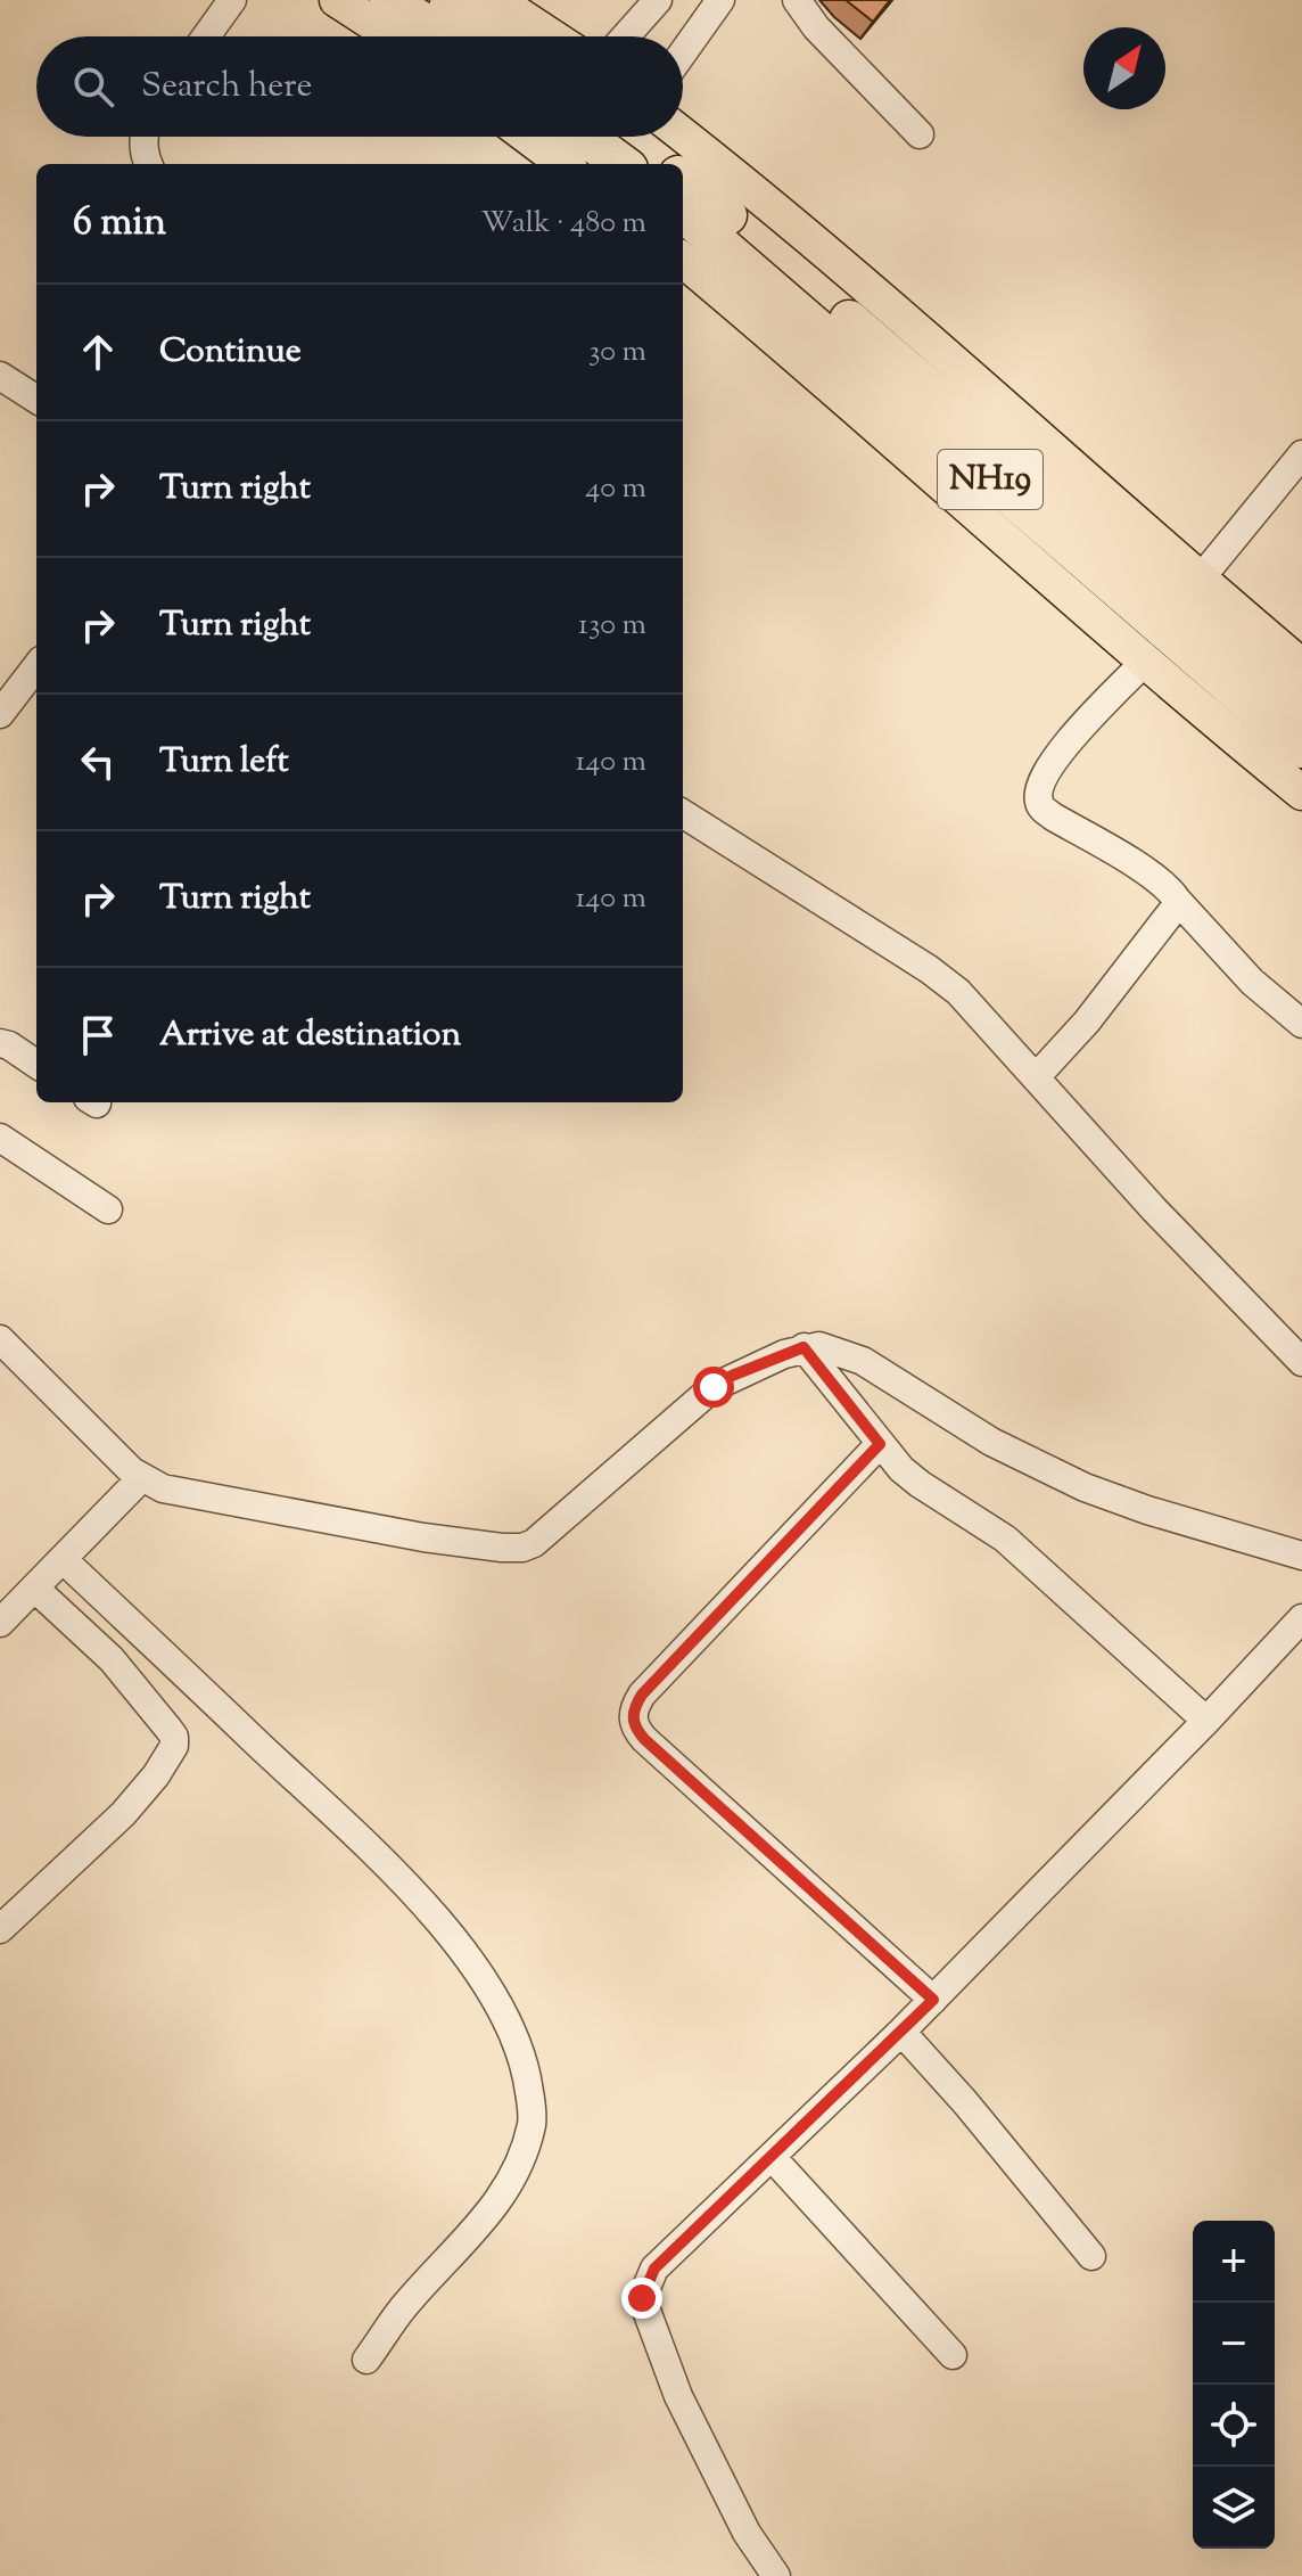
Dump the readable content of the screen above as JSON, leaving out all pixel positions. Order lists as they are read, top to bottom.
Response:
{
  "streets": {
    "highway": ["NH19"]
  },
  "north": "top right",
  "page": {
    "search": "Search here",
    "heading": ["6 min", "Walk · 480 m"],
    "list": [
      ["Continue", "30 m"],
      ["Turn right", "40 m"],
      ["Turn right", "130 m"],
      ["Turn left", "140 m"],
      ["Turn right", "140 m"],
      "Arrive at destination"
    ],
    "map_buttons": ["+", "−"]
  }
}
